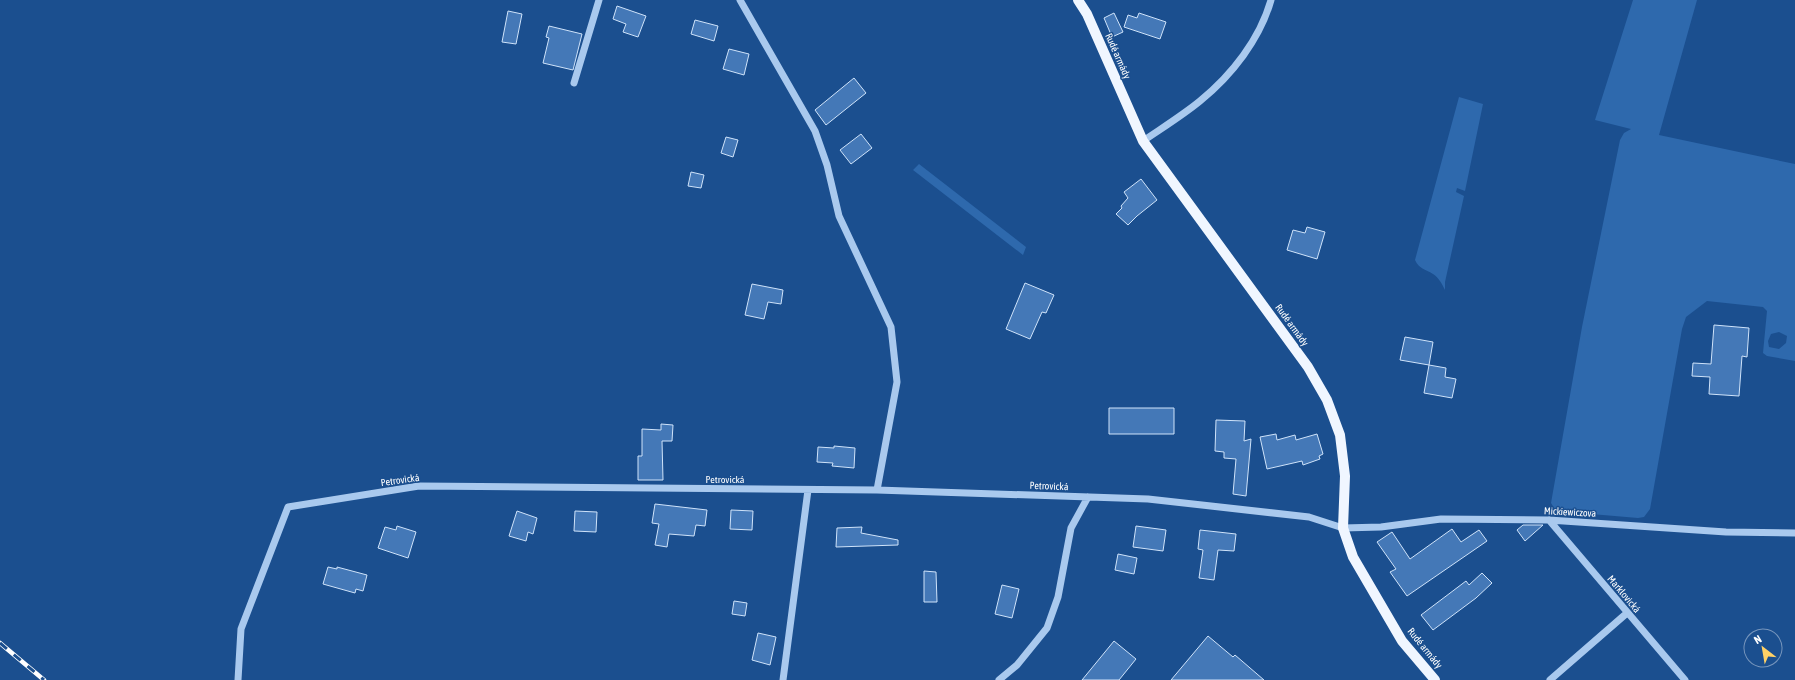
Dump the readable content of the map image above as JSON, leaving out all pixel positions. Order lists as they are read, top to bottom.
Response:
{
  "streets": {
    "main road": ["Rudé armády"],
    "street": ["Petrovická", "Mickiewiczova", "Marklovická"]
  },
  "crossings": [
    ["Rudé armády", "Petrovická"],
    ["Rudé armády", "Mickiewiczova"],
    ["Petrovická", "Mickiewiczova"],
    ["Mickiewiczova", "Marklovická"]
  ],
  "north": "top left"
}
